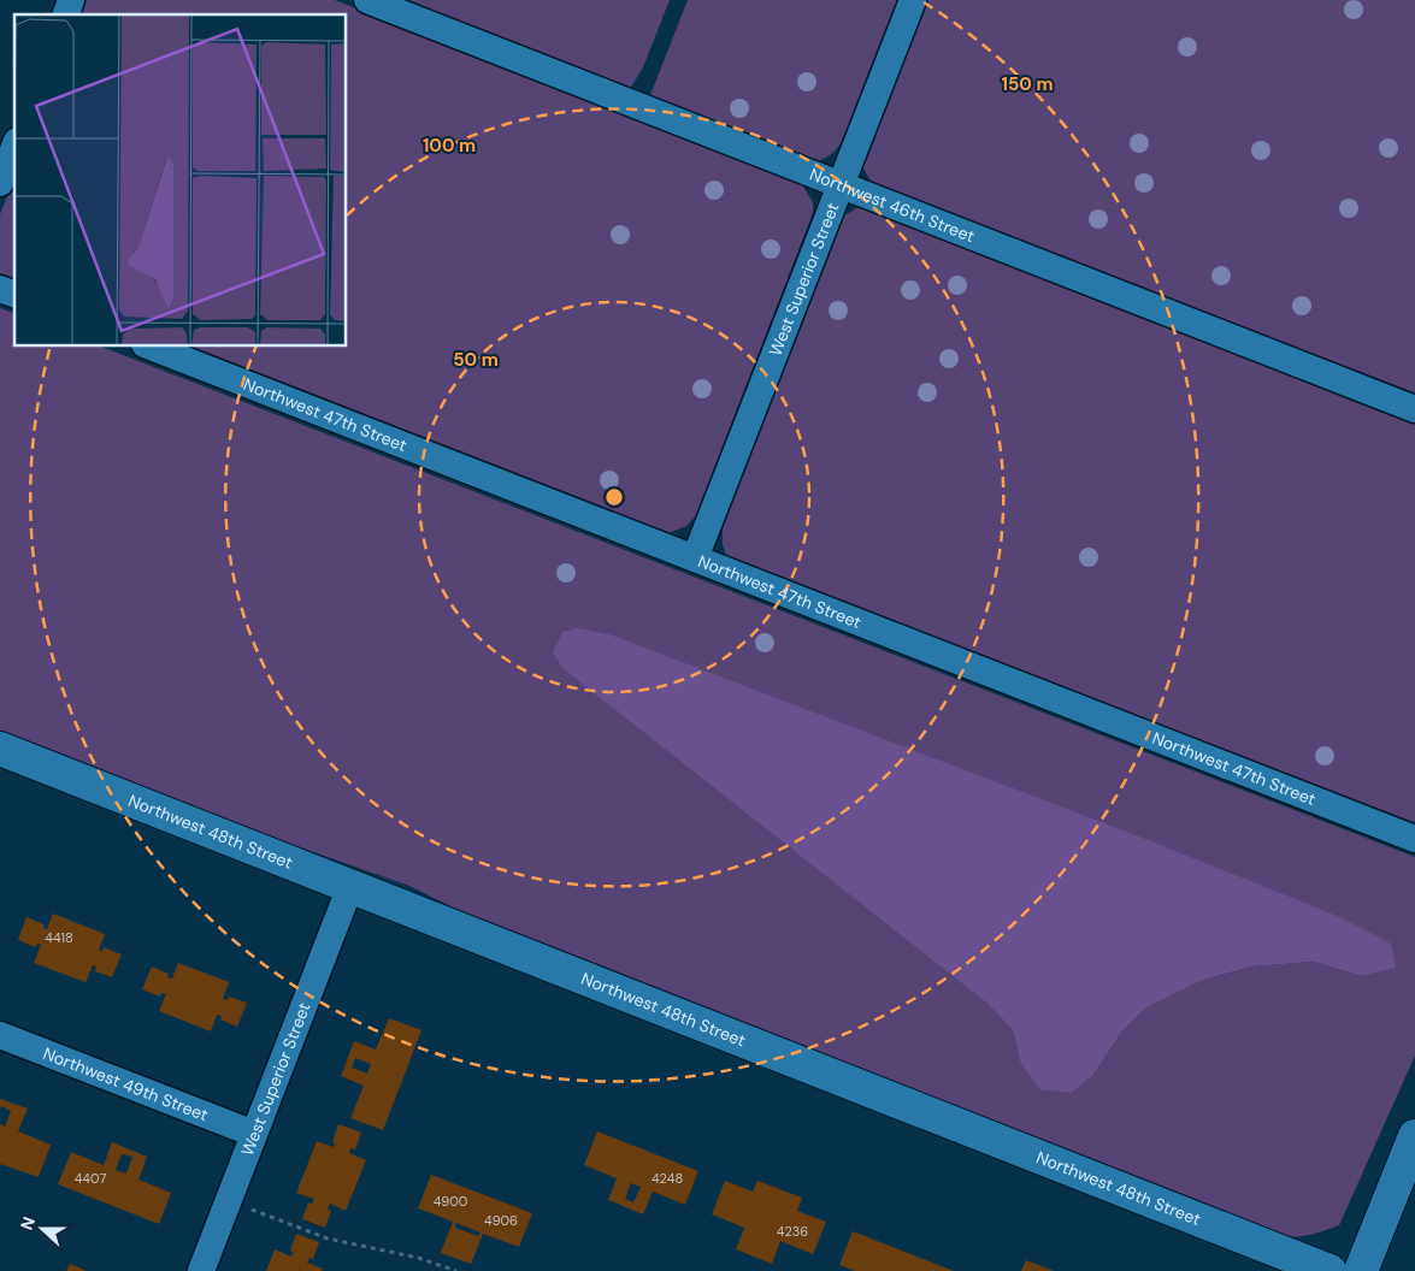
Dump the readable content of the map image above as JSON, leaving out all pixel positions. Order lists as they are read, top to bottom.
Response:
{
  "streets": {
    "main road": ["Northwest 48th Street"],
    "street": [
      "Northwest 46th Street",
      "West Superior Street",
      "Northwest 47th Street",
      "Northwest 49th Street"
    ]
  },
  "crossings": [
    ["Northwest 46th Street", "West Superior Street"],
    ["West Superior Street", "Northwest 47th Street"],
    ["West Superior Street", "Northwest 48th Street"],
    ["West Superior Street", "Northwest 49th Street"]
  ],
  "house_numbers": [
    "4418",
    "4407",
    "4248",
    "4900",
    "4906",
    "4236"
  ],
  "north": "left",
  "rings": ["150 m", "100 m", "50 m"]
}
